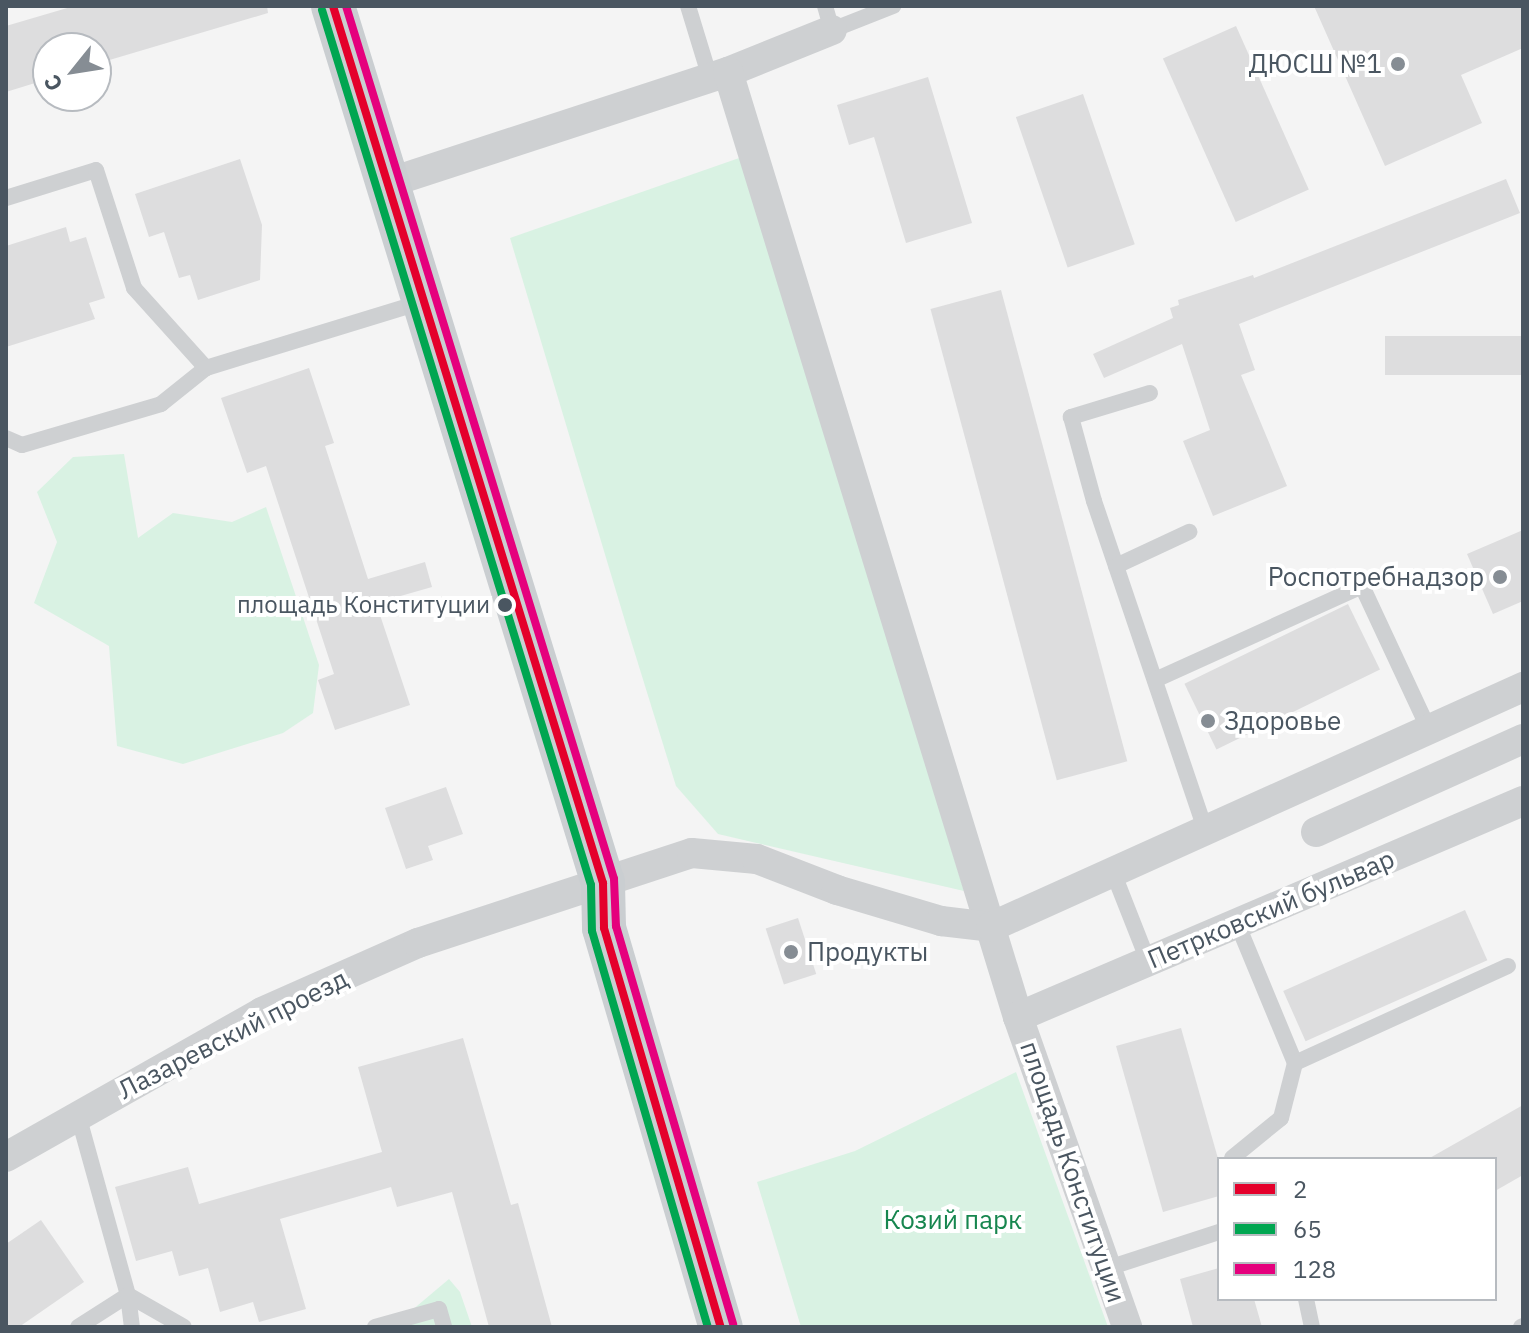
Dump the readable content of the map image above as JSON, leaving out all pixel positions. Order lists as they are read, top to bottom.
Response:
{
  "streets": {
    "street": ["Петрковский бульвар", "Лазаревский проезд", "площадь Конституции"]
  },
  "crossings": [
    ["Петрковский бульвар", "площадь Конституции"]
  ],
  "parks": ["Козий парк"],
  "places": [
    "ДЮСШ №1",
    "Роспотребнадзор",
    "площадь Конституции",
    "Здоровье",
    "Продукты"
  ],
  "lines": ["transit line 2", "transit line 128", "transit line 65"],
  "legend": ["2", "65", "128"],
  "north": "bottom left"
}
